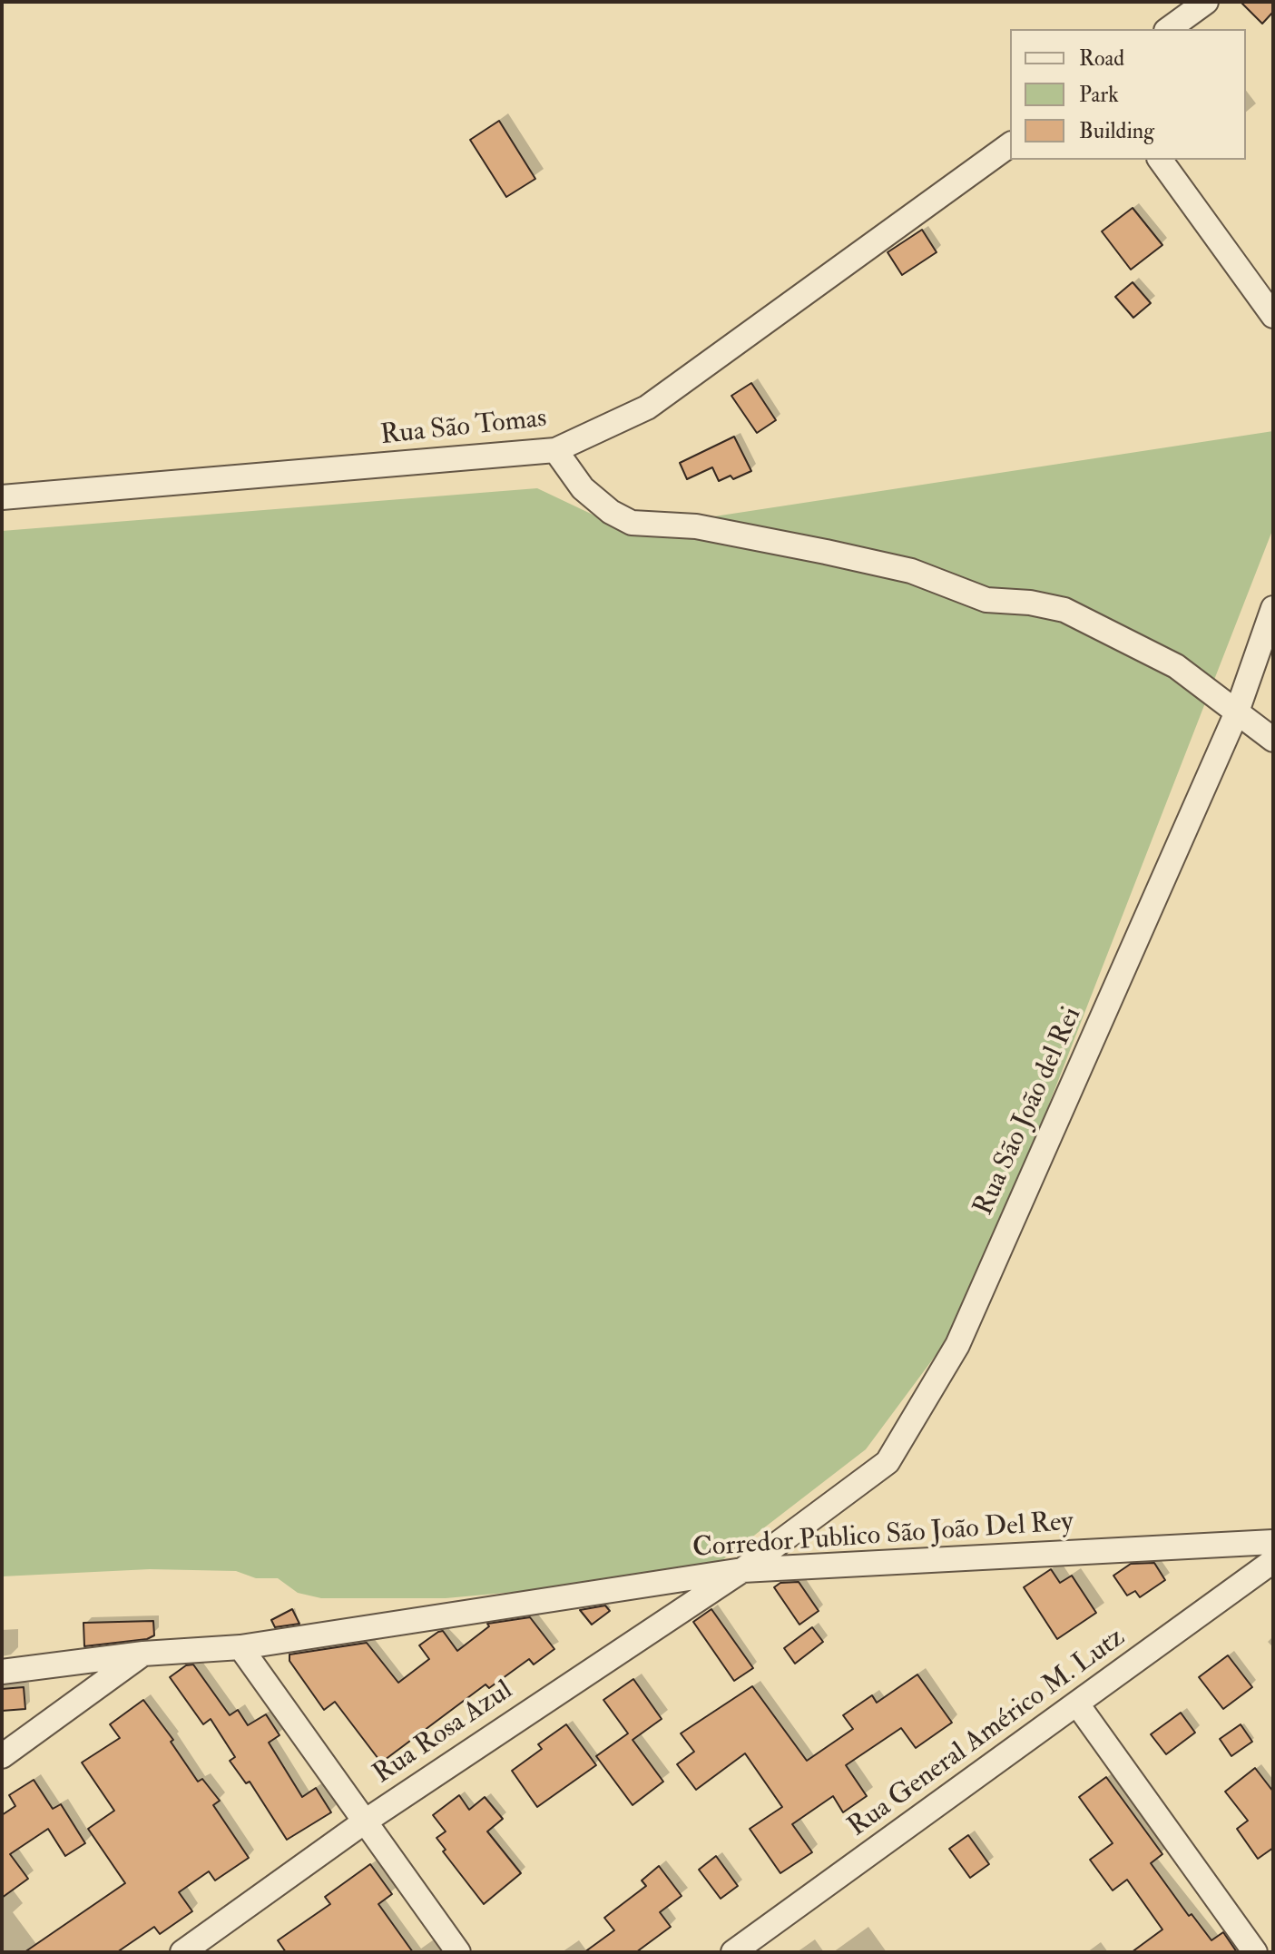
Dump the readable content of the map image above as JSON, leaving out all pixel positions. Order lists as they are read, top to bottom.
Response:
{
  "streets": {
    "street": [
      "Rua São Tomas",
      "Rua São João del Rei",
      "Corredor Publico São João Del Rey",
      "Rua Rosa Azul",
      "Rua General Américo M. Lutz"
    ]
  },
  "crossings": [
    ["Rua São João del Rei", "Corredor Publico São João Del Rey"],
    ["Rua São João del Rei", "Rua Rosa Azul"],
    ["Corredor Publico São João Del Rey", "Rua Rosa Azul"]
  ],
  "legend": ["Road", "Park", "Building"]
}
